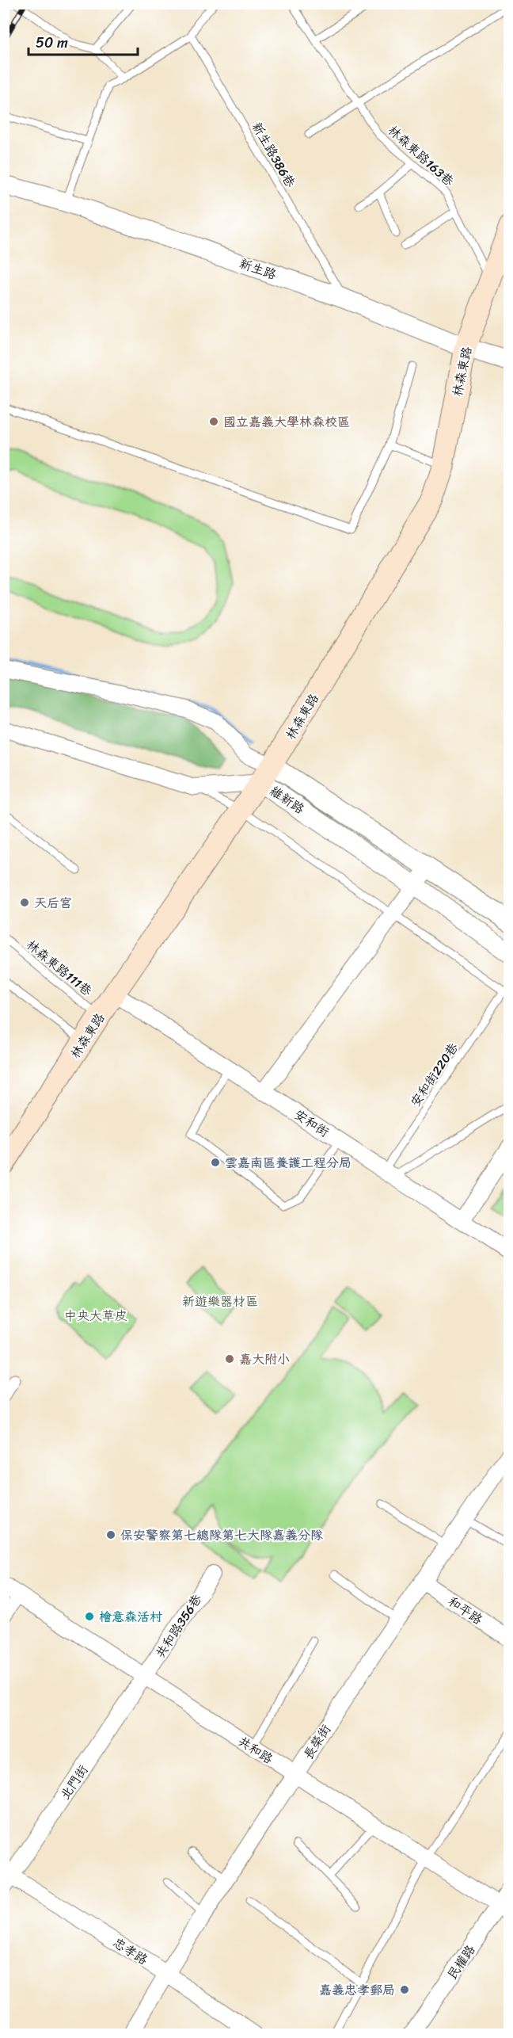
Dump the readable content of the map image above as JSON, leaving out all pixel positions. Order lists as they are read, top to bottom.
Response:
{
  "streets": {
    "main road": ["林森東路"],
    "street": [
      "新生路",
      "維新路",
      "安和街",
      "和平路",
      "共和路356巷",
      "長榮街",
      "共和路",
      "北門街",
      "忠孝路",
      "民權路"
    ],
    "lane": [
      "新生路386巷",
      "林森東路163巷",
      "林森東路111巷",
      "安和街220巷"
    ]
  },
  "crossings": [
    ["新生路386巷", "新生路"],
    ["林森東路163巷", "林森東路"],
    ["新生路", "林森東路"],
    ["林森東路", "維新路"],
    ["林森東路", "林森東路111巷"],
    ["林森東路", "安和街"],
    ["安和街220巷", "安和街"],
    ["和平路", "長榮街"],
    ["共和路356巷", "共和路"],
    ["共和路356巷", "北門街"],
    ["長榮街", "共和路"],
    ["長榮街", "忠孝路"],
    ["共和路", "北門街"],
    ["共和路", "民權路"],
    ["北門街", "忠孝路"]
  ],
  "parks": ["新遊樂器材區", "中央大草皮"],
  "places": [
    "國立嘉義大學林森校區",
    "天后宮",
    "雲嘉南區養護工程分局",
    "嘉大附小",
    "保安警察第七總隊第七大隊嘉義分隊",
    "檜意森活村",
    "嘉義忠孝郵局"
  ],
  "scale_bar": "50 m"
}
